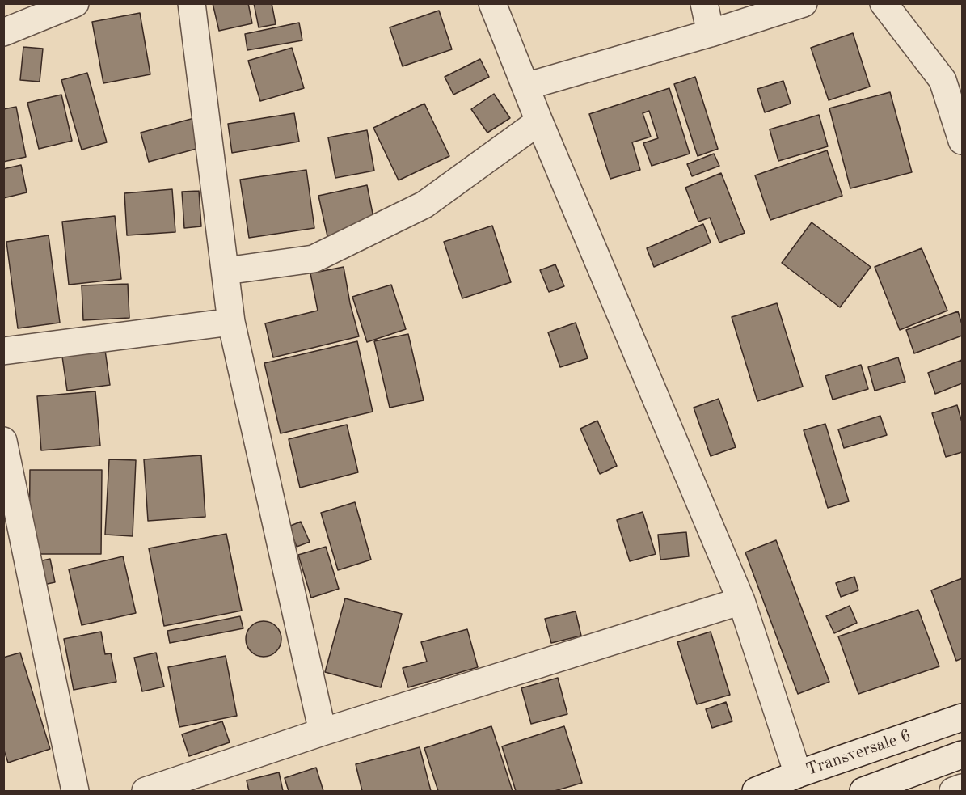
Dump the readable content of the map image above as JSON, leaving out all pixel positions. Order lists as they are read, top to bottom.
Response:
{
  "streets": {
    "street": ["Transversale 6"]
  }
}
